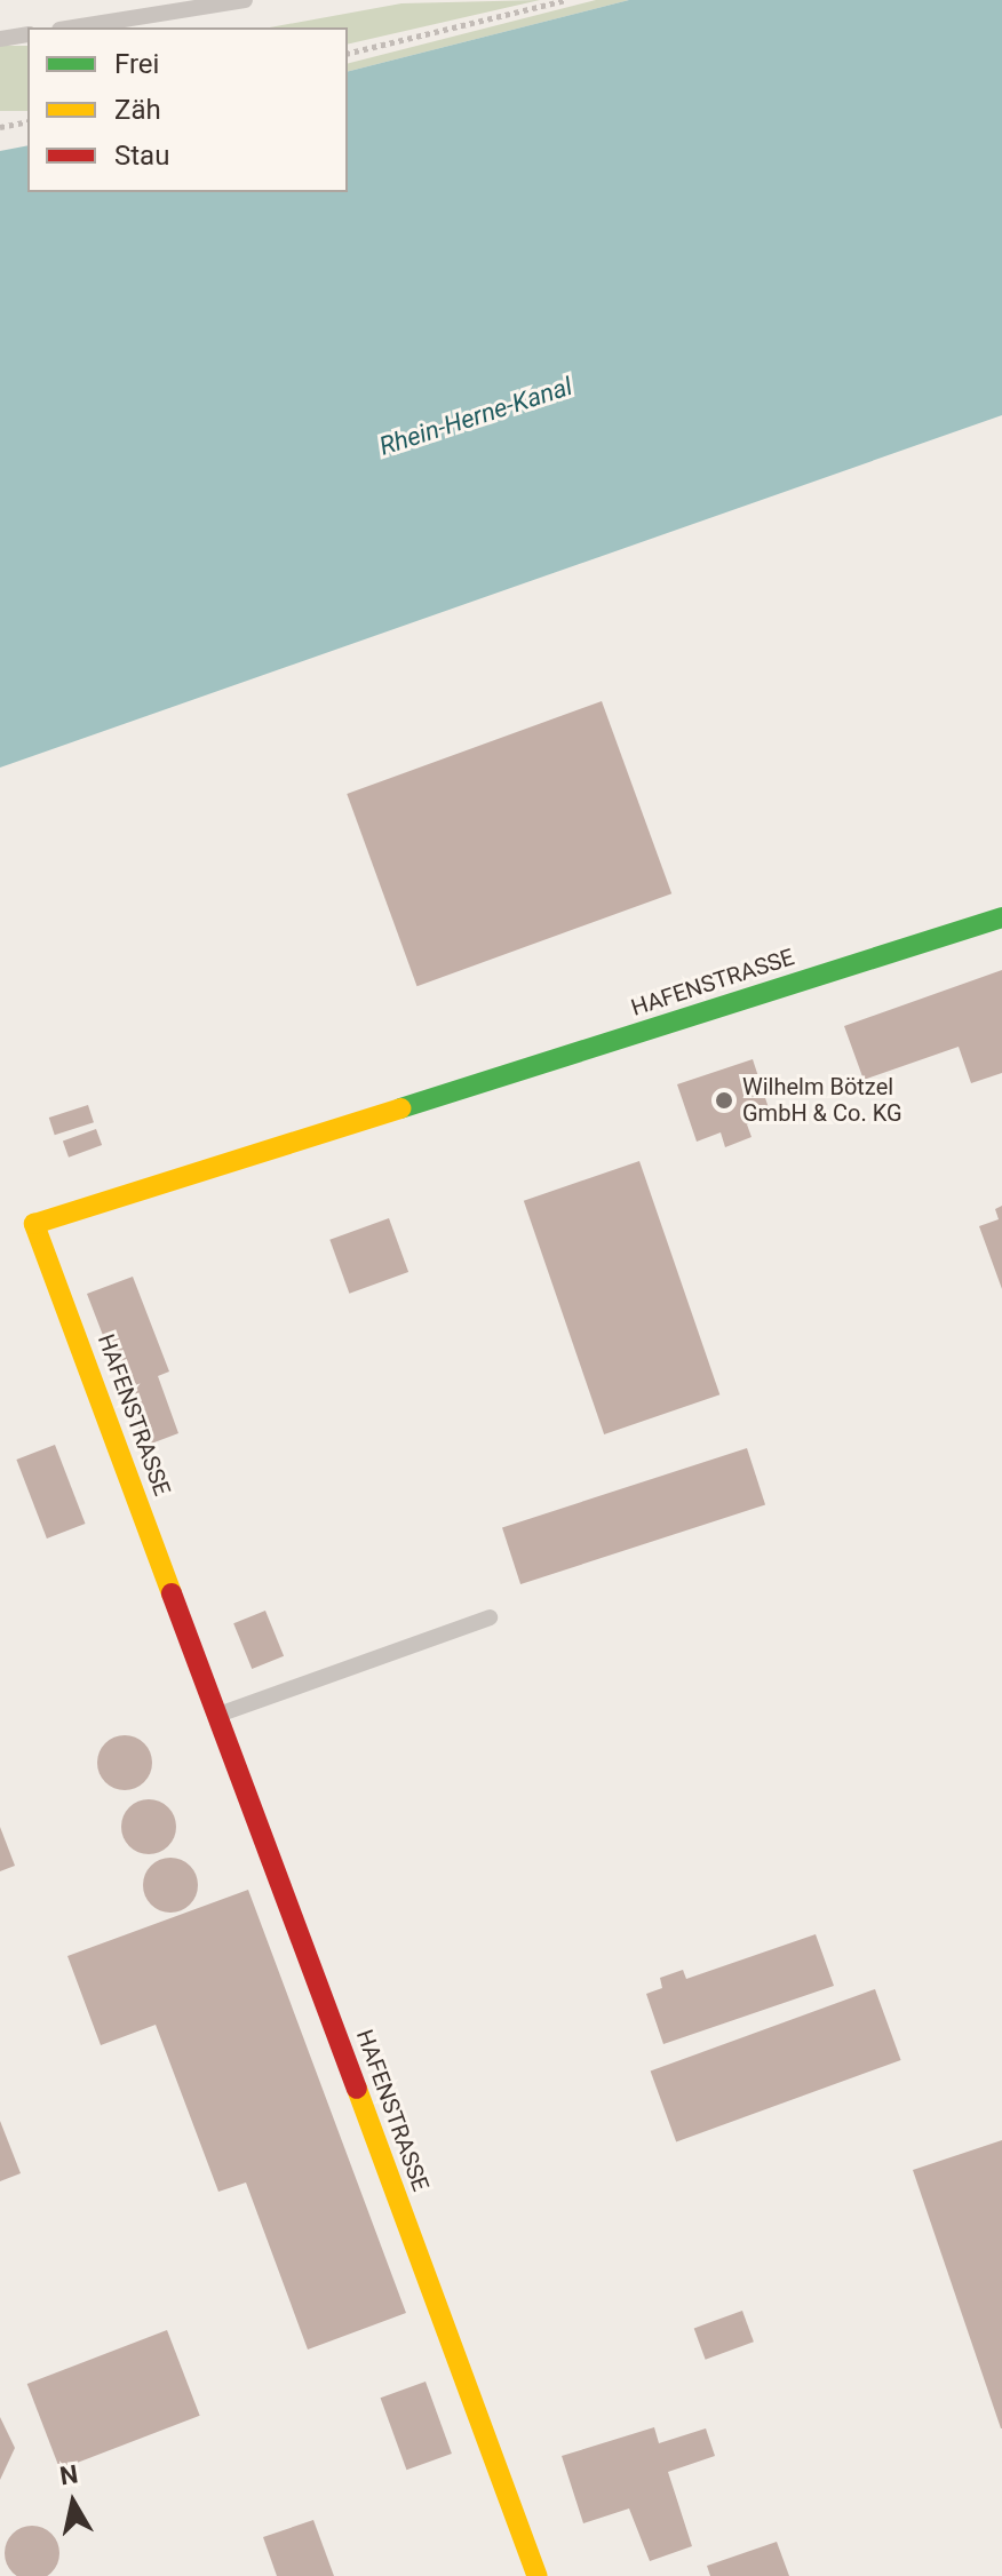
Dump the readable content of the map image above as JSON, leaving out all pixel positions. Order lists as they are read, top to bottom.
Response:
{
  "streets": {
    "street": ["HAFENSTRASSE"]
  },
  "water": ["Rhein-Herne-Kanal"],
  "places": ["Wilhelm Bötzel GmbH & Co. KG"],
  "legend": ["Frei", "Zäh", "Stau"],
  "north": "top"
}
